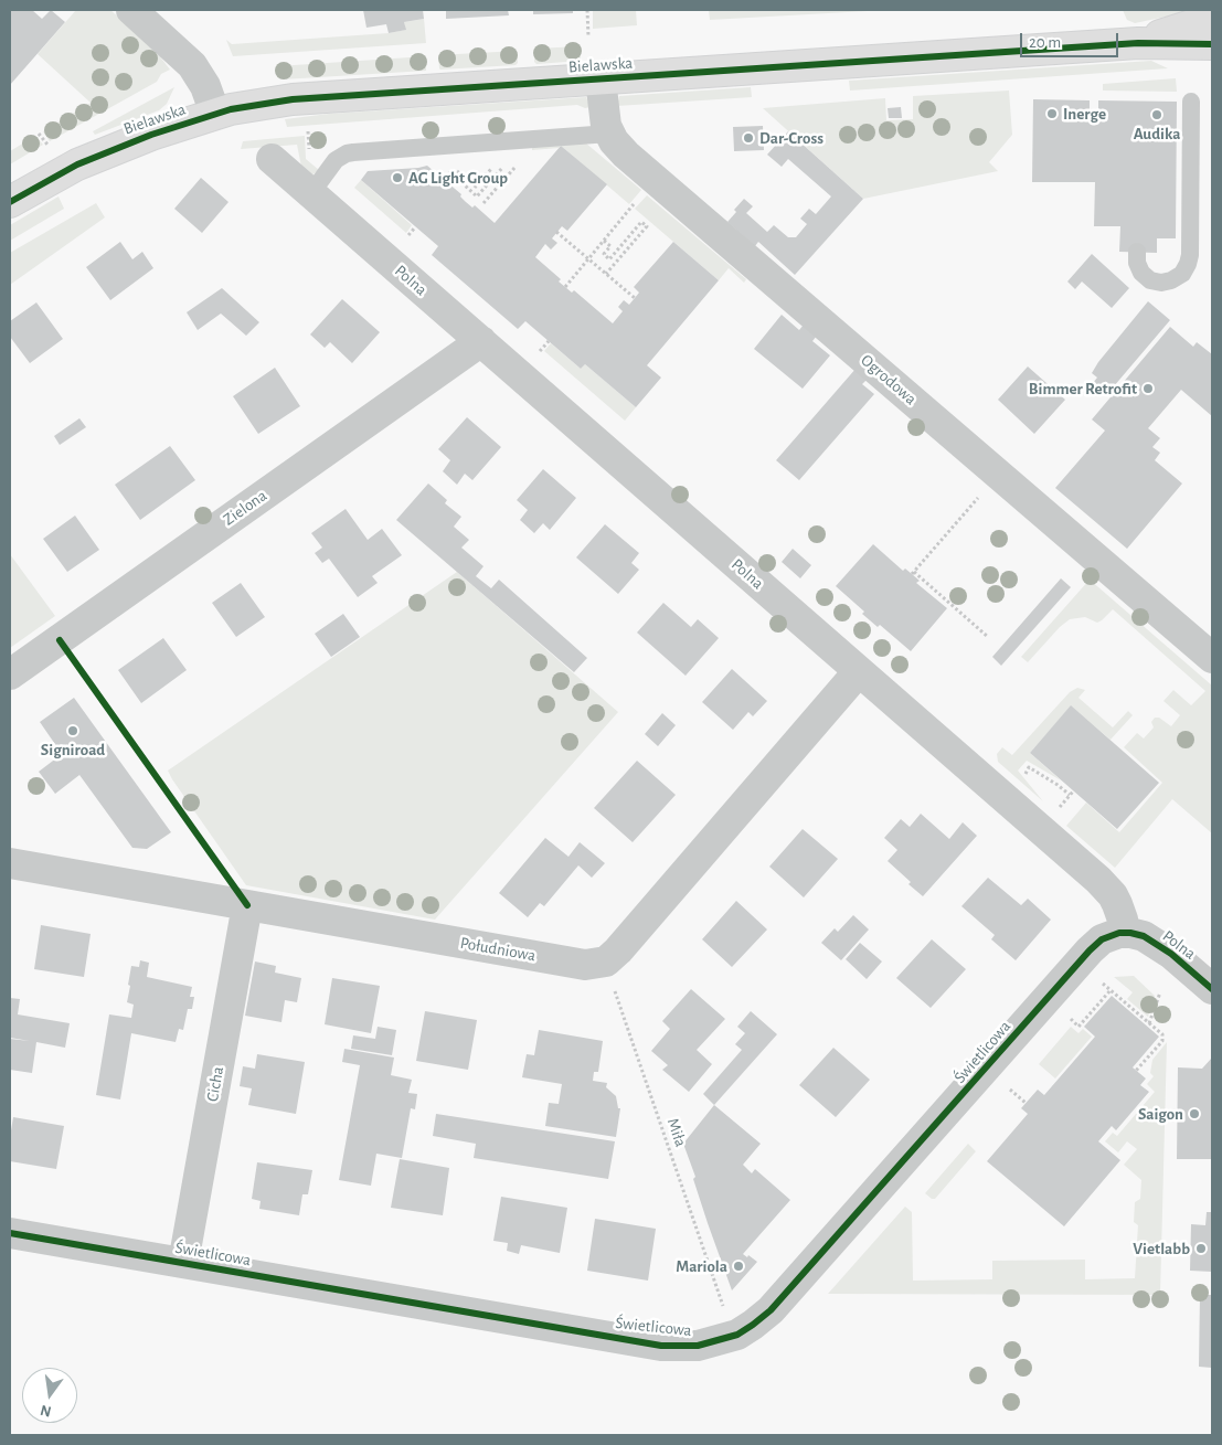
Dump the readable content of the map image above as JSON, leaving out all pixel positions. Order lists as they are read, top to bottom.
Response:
{
  "streets": {
    "street": [
      "Bielawska",
      "Polna",
      "Ogrodowa",
      "Zielona",
      "Południowa",
      "Świetlicowa",
      "Cicha"
    ],
    "path": ["Miła"]
  },
  "crossings": [
    ["Bielawska", "Ogrodowa"],
    ["Polna", "Zielona"],
    ["Polna", "Świetlicowa"],
    ["Południowa", "Cicha"],
    ["Południowa", "Miła"],
    ["Świetlicowa", "Cicha"]
  ],
  "places": [
    "Inerge",
    "Audika",
    "Dar-Cross",
    "AG Light Group",
    "Bimmer Retrofit",
    "Signiroad",
    "Saigon",
    "Vietlabb",
    "Mariola"
  ],
  "scale_bar": "20 m",
  "north": "bottom"
}
